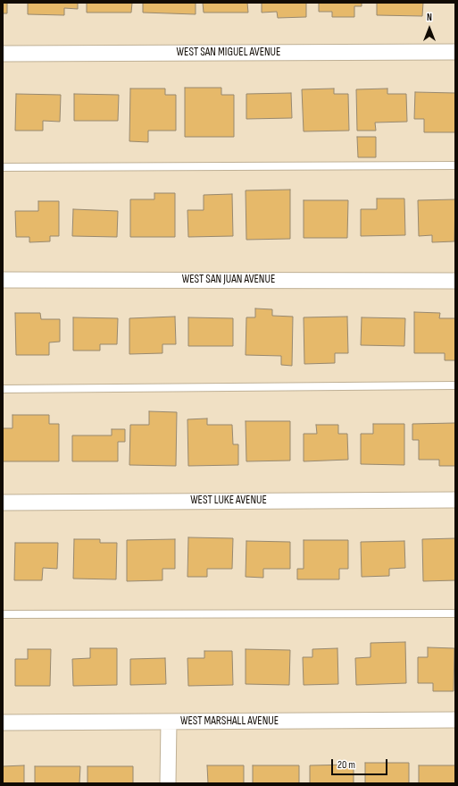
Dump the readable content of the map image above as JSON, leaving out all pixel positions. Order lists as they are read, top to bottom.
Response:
{
  "streets": {
    "street": [
      "WEST SAN MIGUEL AVENUE",
      "WEST SAN JUAN AVENUE",
      "WEST LUKE AVENUE",
      "WEST MARSHALL AVENUE"
    ]
  },
  "scale_bar": "20 m",
  "north": "top"
}
